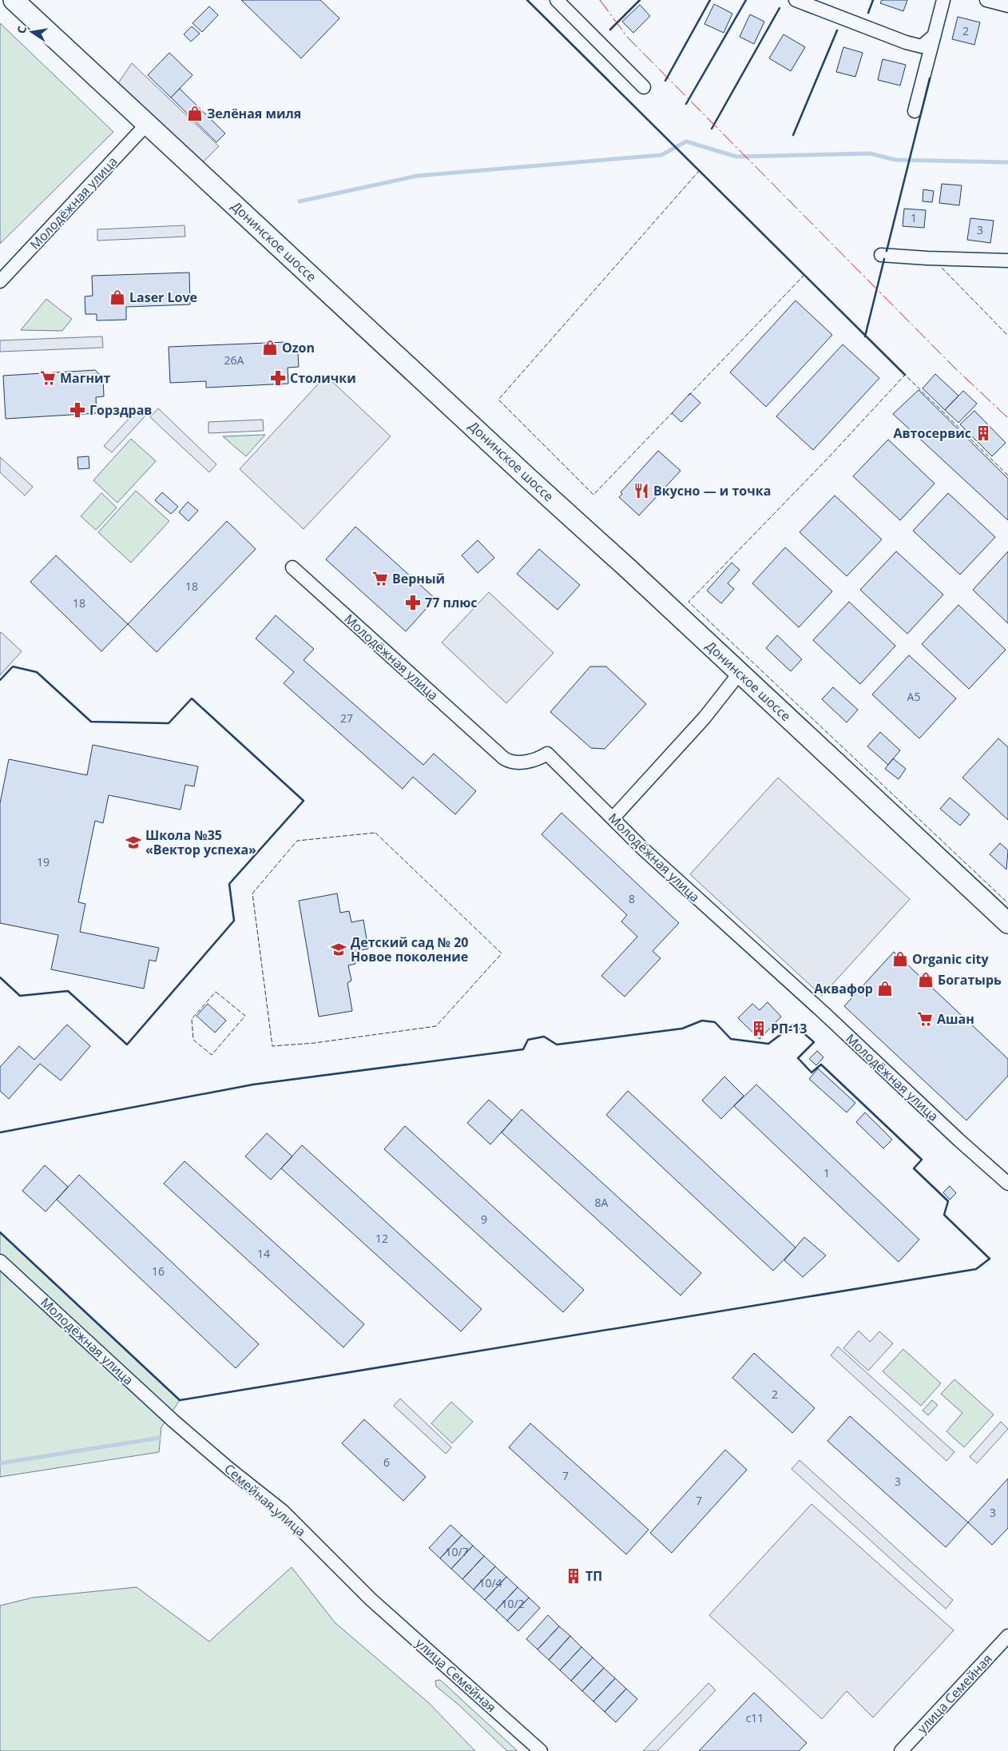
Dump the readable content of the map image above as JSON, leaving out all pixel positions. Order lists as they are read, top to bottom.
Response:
{
  "streets": {
    "main road": ["Донинское шоссе"],
    "street": ["Молодёжная улица", "Семейная улица", "улица Семейная"]
  },
  "crossings": [
    ["Молодёжная улица", "Донинское шоссе"],
    ["Молодёжная улица", "Семейная улица"],
    ["Семейная улица", "улица Семейная"]
  ],
  "places": {
    "shop": [
      "Зелёная миля",
      "Laser Love",
      "Ozon",
      "Organic city",
      "Богатырь",
      "Аквафор"
    ],
    "supermarket": ["Магнит", "Верный", "Ашан"],
    "pharmacy": ["Столички", "Горздрав", "77 плюс"],
    "building": ["Автосервис", "РП-13", "ТП"],
    "restaurant": ["Вкусно — и точка"],
    "school or university": ["Школа №35 «Вектор успеха»", "Детский сад № 20 Новое поколение"]
  },
  "house_numbers": [
    "2",
    "1",
    "3",
    "26А",
    "18",
    "18",
    "А5",
    "27",
    "19",
    "8",
    "1",
    "8А",
    "9",
    "12",
    "14",
    "16",
    "2",
    "6",
    "7",
    "3",
    "7",
    "3",
    "10/7",
    "10/4",
    "10/2",
    "с11"
  ],
  "north": "left"
}
